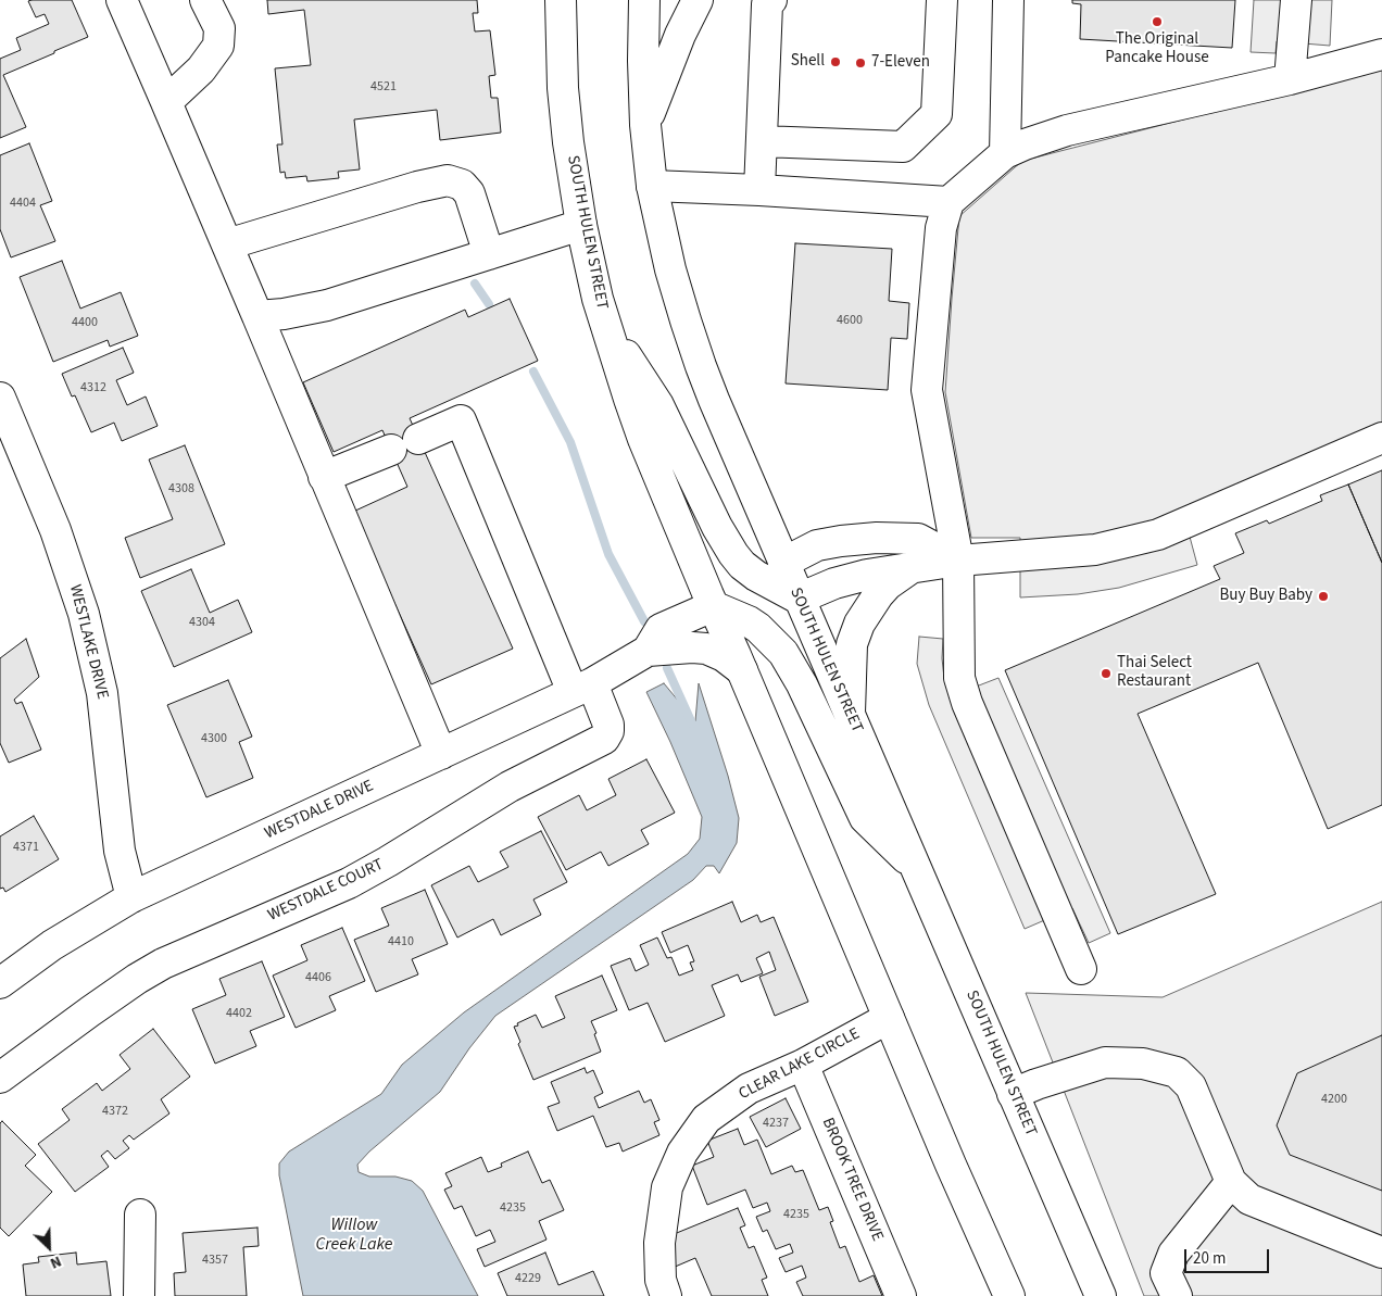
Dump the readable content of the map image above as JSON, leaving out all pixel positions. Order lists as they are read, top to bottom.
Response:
{
  "streets": {
    "main road": [
      "SOUTH HULEN STREET",
      "WESTLAKE DRIVE",
      "WESTDALE DRIVE",
      "WESTDALE COURT",
      "CLEAR LAKE CIRCLE",
      "BROOK TREE DRIVE"
    ]
  },
  "crossings": [
    ["SOUTH HULEN STREET", "WESTDALE DRIVE"],
    ["SOUTH HULEN STREET", "CLEAR LAKE CIRCLE"],
    ["WESTLAKE DRIVE", "WESTDALE DRIVE"],
    ["WESTDALE DRIVE", "WESTDALE COURT"],
    ["CLEAR LAKE CIRCLE", "BROOK TREE DRIVE"]
  ],
  "water": ["Willow Creek Lake"],
  "places": [
    "The Original Pancake House",
    "Shell",
    "7-Eleven",
    "Buy Buy Baby",
    "Thai Select Restaurant"
  ],
  "house_numbers": [
    "4521",
    "4404",
    "4600",
    "4400",
    "4312",
    "4308",
    "4304",
    "4300",
    "4371",
    "4410",
    "4406",
    "4402",
    "4200",
    "4372",
    "4237",
    "4235",
    "4235",
    "4357",
    "4229"
  ],
  "scale_bar": "20 m",
  "north": "bottom right"
}
